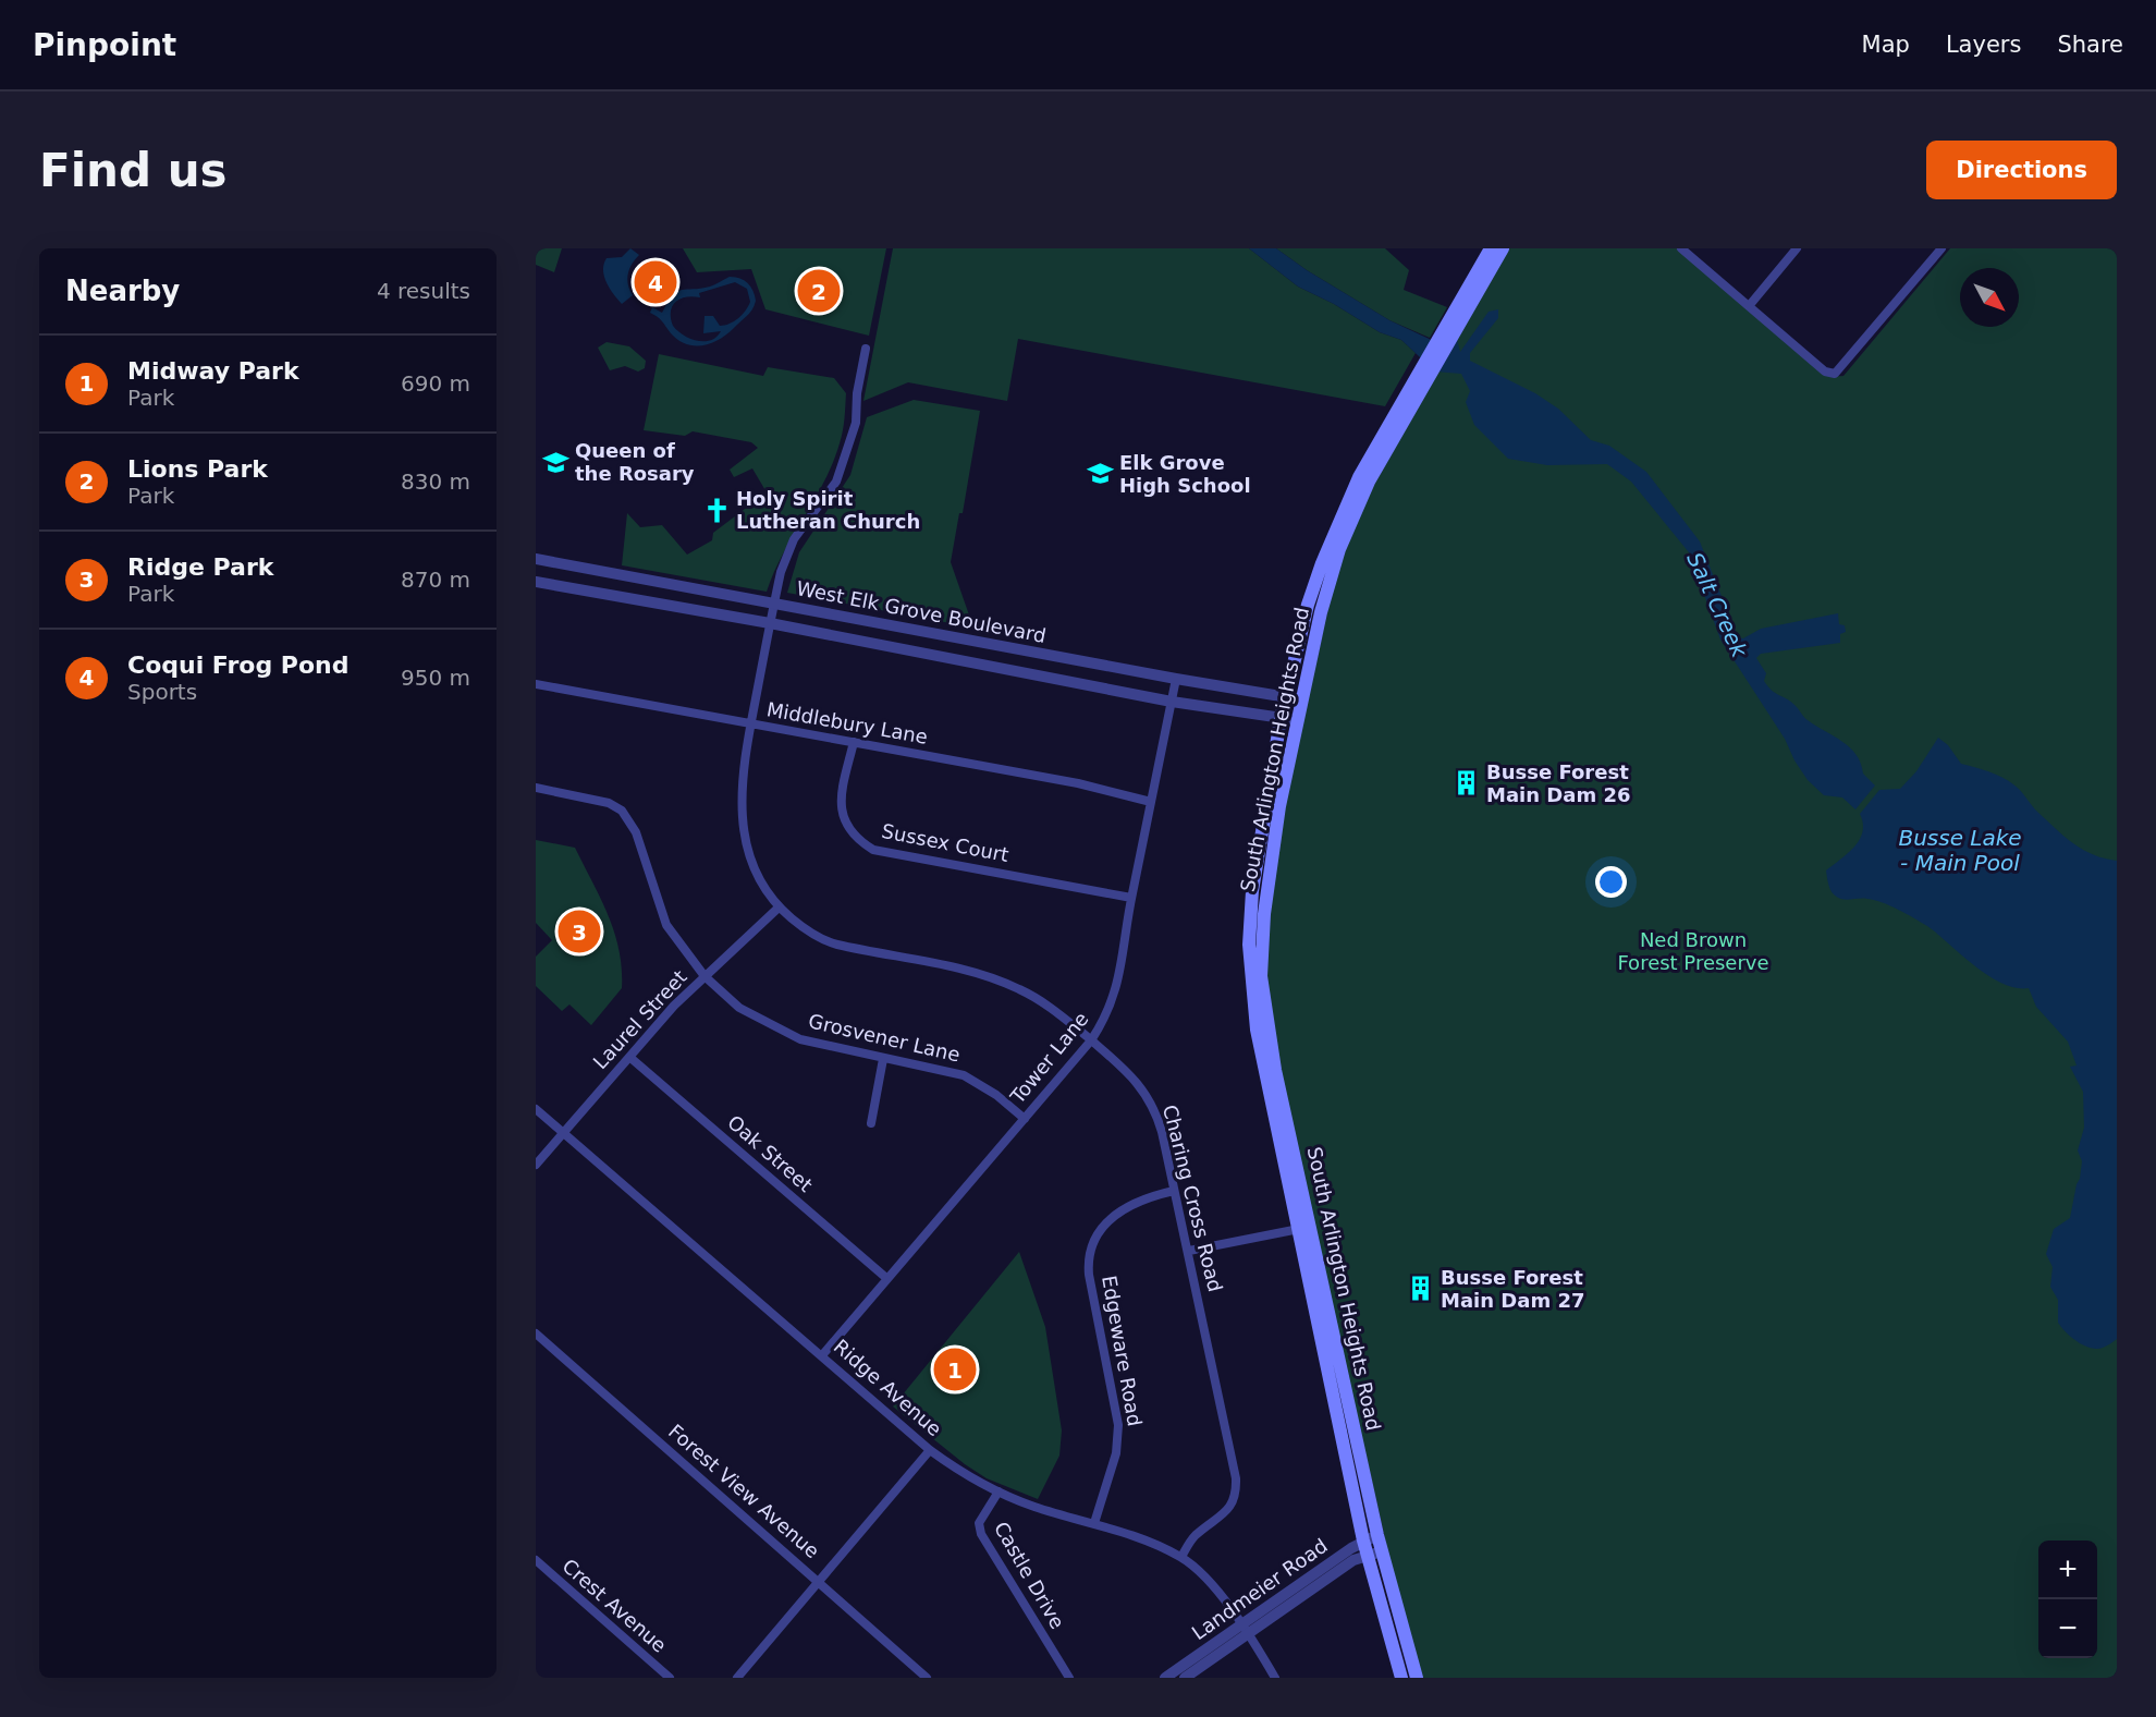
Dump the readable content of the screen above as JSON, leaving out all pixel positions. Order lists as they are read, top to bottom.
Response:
{
  "streets": {
    "main road": ["South Arlington Heights Road"],
    "street": [
      "West Elk Grove Boulevard",
      "Middlebury Lane",
      "Sussex Court",
      "Laurel Street",
      "Grosvener Lane",
      "Tower Lane",
      "Oak Street",
      "Charing Cross Road",
      "Edgeware Road",
      "Ridge Avenue",
      "Forest View Avenue",
      "Castle Drive",
      "Landmeier Road",
      "Crest Avenue"
    ]
  },
  "crossings": [
    ["West Elk Grove Boulevard", "South Arlington Heights Road"],
    ["West Elk Grove Boulevard", "Tower Lane"],
    ["West Elk Grove Boulevard", "Charing Cross Road"],
    ["Middlebury Lane", "Sussex Court"],
    ["Middlebury Lane", "Tower Lane"],
    ["Middlebury Lane", "Charing Cross Road"],
    ["South Arlington Heights Road", "Landmeier Road"],
    ["Sussex Court", "Tower Lane"],
    ["Laurel Street", "Grosvener Lane"],
    ["Laurel Street", "Oak Street"],
    ["Laurel Street", "Charing Cross Road"],
    ["Laurel Street", "Ridge Avenue"],
    ["Grosvener Lane", "Tower Lane"],
    ["Tower Lane", "Oak Street"],
    ["Tower Lane", "Charing Cross Road"],
    ["Tower Lane", "Ridge Avenue"],
    ["Charing Cross Road", "Edgeware Road"],
    ["Charing Cross Road", "Ridge Avenue"],
    ["Edgeware Road", "Ridge Avenue"],
    ["Ridge Avenue", "Castle Drive"],
    ["Ridge Avenue", "Landmeier Road"]
  ],
  "water": ["Salt Creek", "Busse Lake - Main Pool"],
  "parks": ["Ned Brown Forest Preserve"],
  "places": {
    "school or university": ["Queen of the Rosary", "Elk Grove High School"],
    "church": ["Holy Spirit Lutheran Church"],
    "building": ["Busse Forest Main Dam 26", "Busse Forest Main Dam 27"]
  },
  "north": "bottom right",
  "page": {
    "header": "Pinpoint",
    "nav": ["Map", "Layers", "Share"],
    "buttons": "Directions",
    "title": "Find us",
    "heading": ["Nearby", "4 results"],
    "pins": [
      "4",
      "2",
      "3",
      "1"
    ],
    "list": [
      {
        "mark": "1",
        "name": "Midway Park",
        "note": "Park",
        "value": "690 m"
      },
      {
        "mark": "2",
        "name": "Lions Park",
        "note": "Park",
        "value": "830 m"
      },
      {
        "mark": "3",
        "name": "Ridge Park",
        "note": "Park",
        "value": "870 m"
      },
      {
        "mark": "4",
        "name": "Coqui Frog Pond",
        "note": "Sports",
        "value": "950 m"
      }
    ],
    "map_buttons": ["+", "−"]
  }
}
